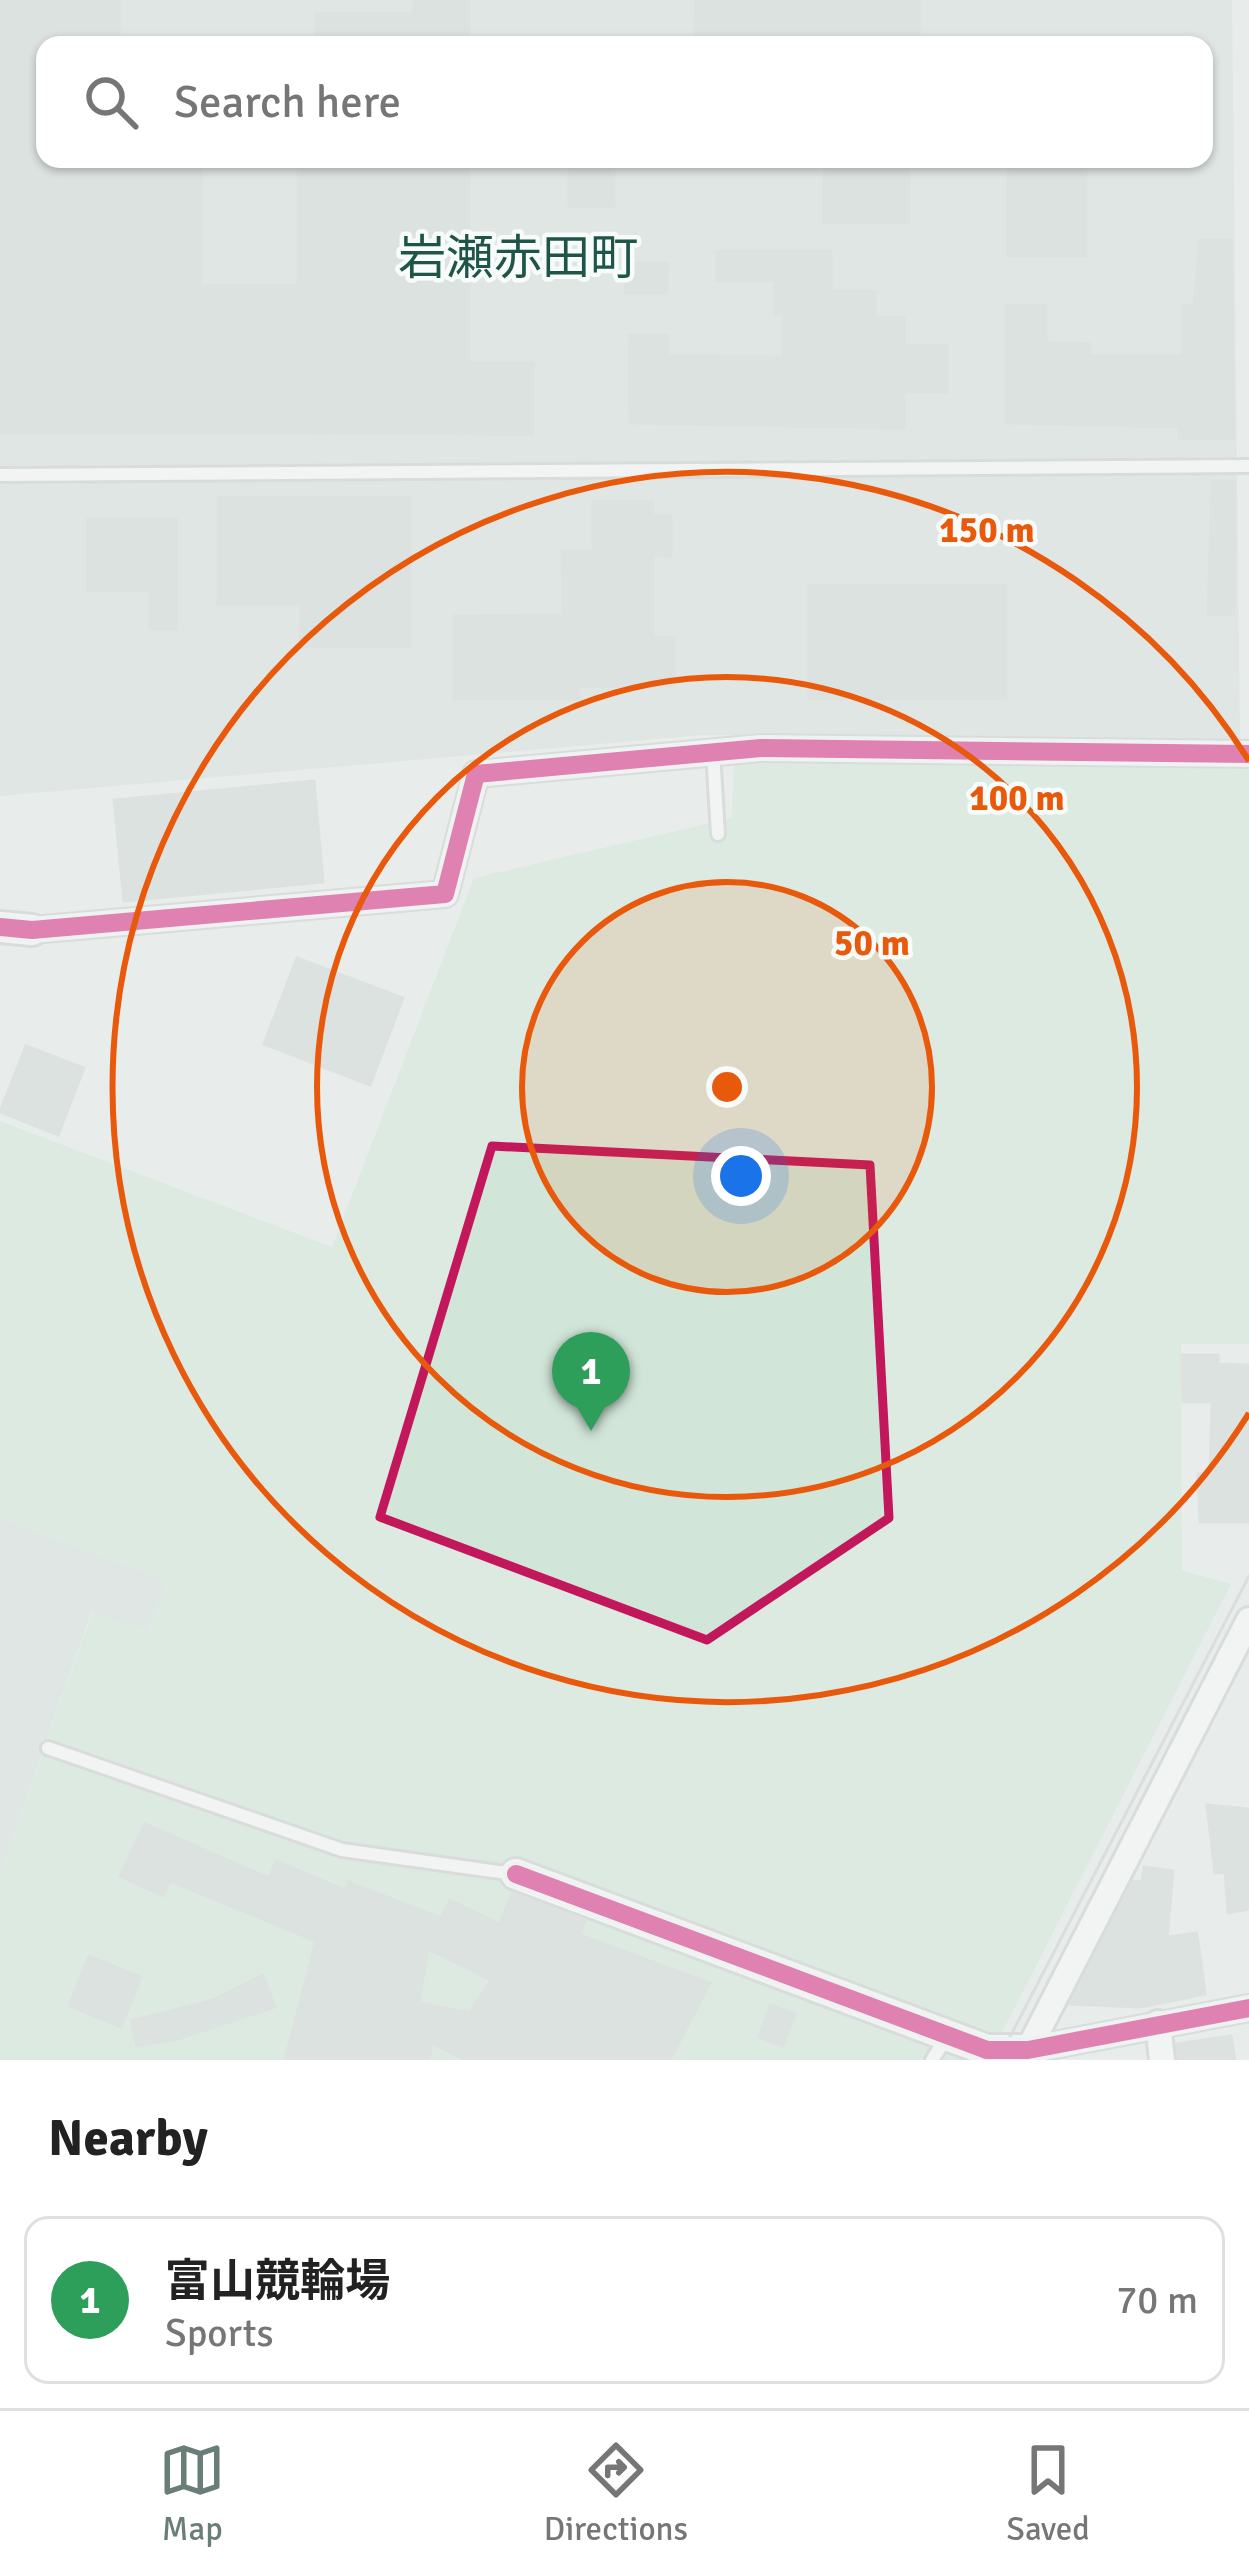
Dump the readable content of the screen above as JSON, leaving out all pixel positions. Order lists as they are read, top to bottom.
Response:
{
  "districts": ["岩瀬赤田町"],
  "page": {
    "search": "Search here",
    "pins": "1",
    "heading": "Nearby",
    "list": [
      {
        "mark": "1",
        "name": "富山競輪場",
        "note": "Sports",
        "value": "70 m"
      }
    ],
    "nav": ["Map", "Directions", "Saved"]
  },
  "rings": ["150 m", "100 m", "50 m"]
}
